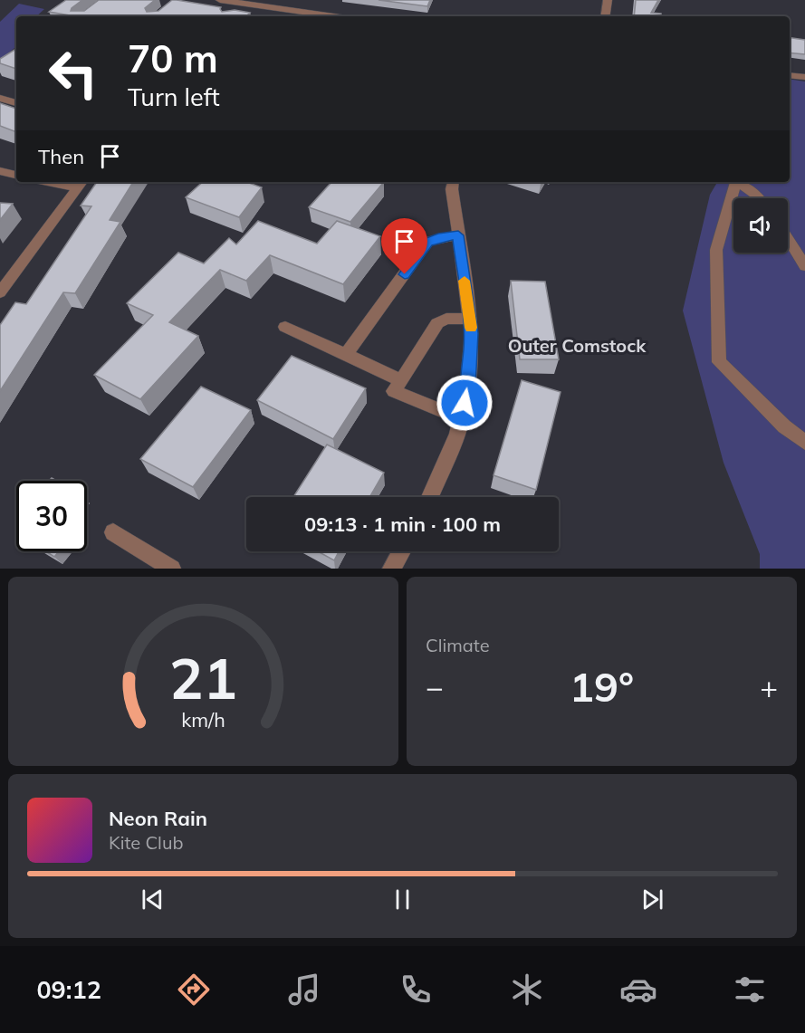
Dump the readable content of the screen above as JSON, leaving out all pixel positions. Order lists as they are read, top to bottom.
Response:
{
  "districts": ["Outer Comstock"],
  "page": {
    "turn": ["70 m", "Turn left"],
    "then": "Then",
    "limit": "30",
    "trip": "09:13 · 1 min · 100 m",
    "tile": "Climate",
    "heat": ["−", "19°", "+"],
    "song": ["Neon Rain", "Kite Club"],
    "tabs": "09:12",
    "gauge": ["21", "km/h"]
  }
}
